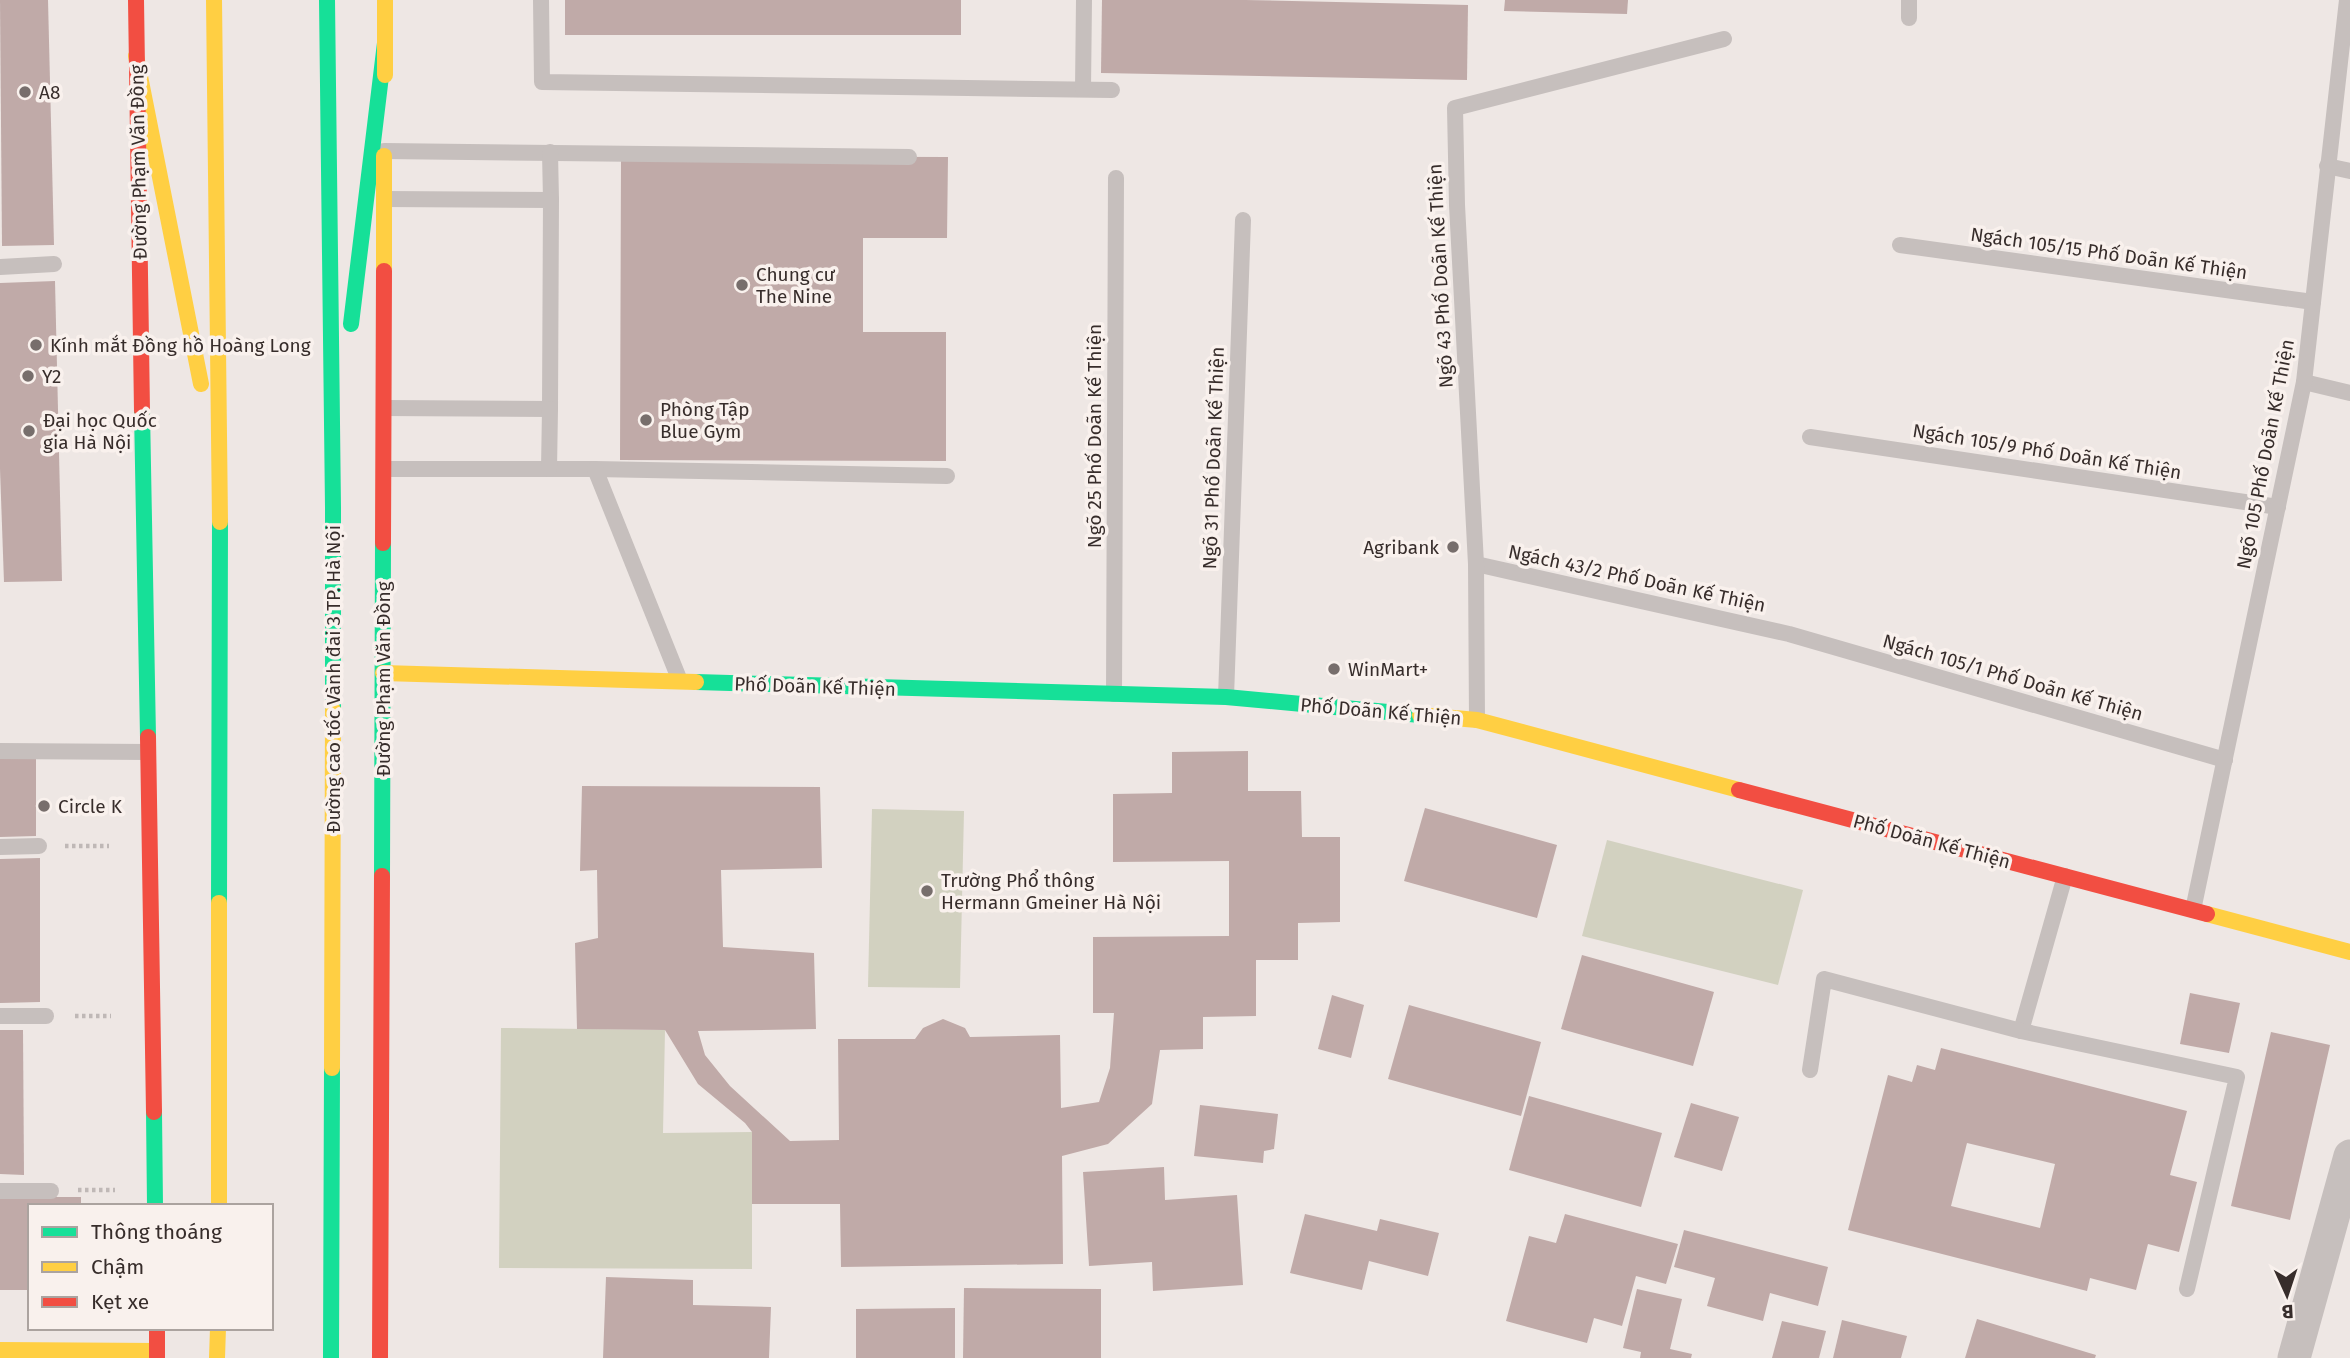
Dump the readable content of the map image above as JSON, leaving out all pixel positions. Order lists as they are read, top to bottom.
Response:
{
  "streets": {
    "main road": ["Đường Phạm Văn Đồng", "Đường cao tốc Vành đai 3 TP. Hà Nội", "Phố Doãn Kế Thiện"],
    "lane": [
      "Ngách 105/15 Phố Doãn Kế Thiện",
      "Ngõ 43 Phố Doãn Kế Thiện",
      "Ngõ 25 Phố Doãn Kế Thiện",
      "Ngách 105/9 Phố Doãn Kế Thiện",
      "Ngõ 105 Phố Doãn Kế Thiện",
      "Ngõ 31 Phố Doãn Kế Thiện",
      "Ngách 43/2 Phố Doãn Kế Thiện",
      "Ngách 105/1 Phố Doãn Kế Thiện"
    ]
  },
  "crossings": [
    ["Đường Phạm Văn Đồng", "Phố Doãn Kế Thiện"],
    ["Ngách 105/15 Phố Doãn Kế Thiện", "Ngõ 105 Phố Doãn Kế Thiện"],
    ["Ngõ 43 Phố Doãn Kế Thiện", "Ngách 43/2 Phố Doãn Kế Thiện"],
    ["Ngõ 43 Phố Doãn Kế Thiện", "Phố Doãn Kế Thiện"],
    ["Ngõ 25 Phố Doãn Kế Thiện", "Phố Doãn Kế Thiện"],
    ["Ngách 105/9 Phố Doãn Kế Thiện", "Ngõ 105 Phố Doãn Kế Thiện"],
    ["Ngõ 105 Phố Doãn Kế Thiện", "Ngách 105/1 Phố Doãn Kế Thiện"],
    ["Ngõ 105 Phố Doãn Kế Thiện", "Phố Doãn Kế Thiện"],
    ["Ngõ 31 Phố Doãn Kế Thiện", "Phố Doãn Kế Thiện"],
    ["Ngách 43/2 Phố Doãn Kế Thiện", "Ngách 105/1 Phố Doãn Kế Thiện"]
  ],
  "places": [
    "A8",
    "Chung cư The Nine",
    "Kính mắt Đồng hồ Hoàng Long",
    "Y2",
    "Phòng Tập Blue Gym",
    "Đại học Quốc gia Hà Nội",
    "Agribank",
    "WinMart+",
    "Circle K",
    "Trường Phổ thông Hermann Gmeiner Hà Nội"
  ],
  "legend": ["Thông thoáng", "Chậm", "Kẹt xe"],
  "north": "bottom"
}
